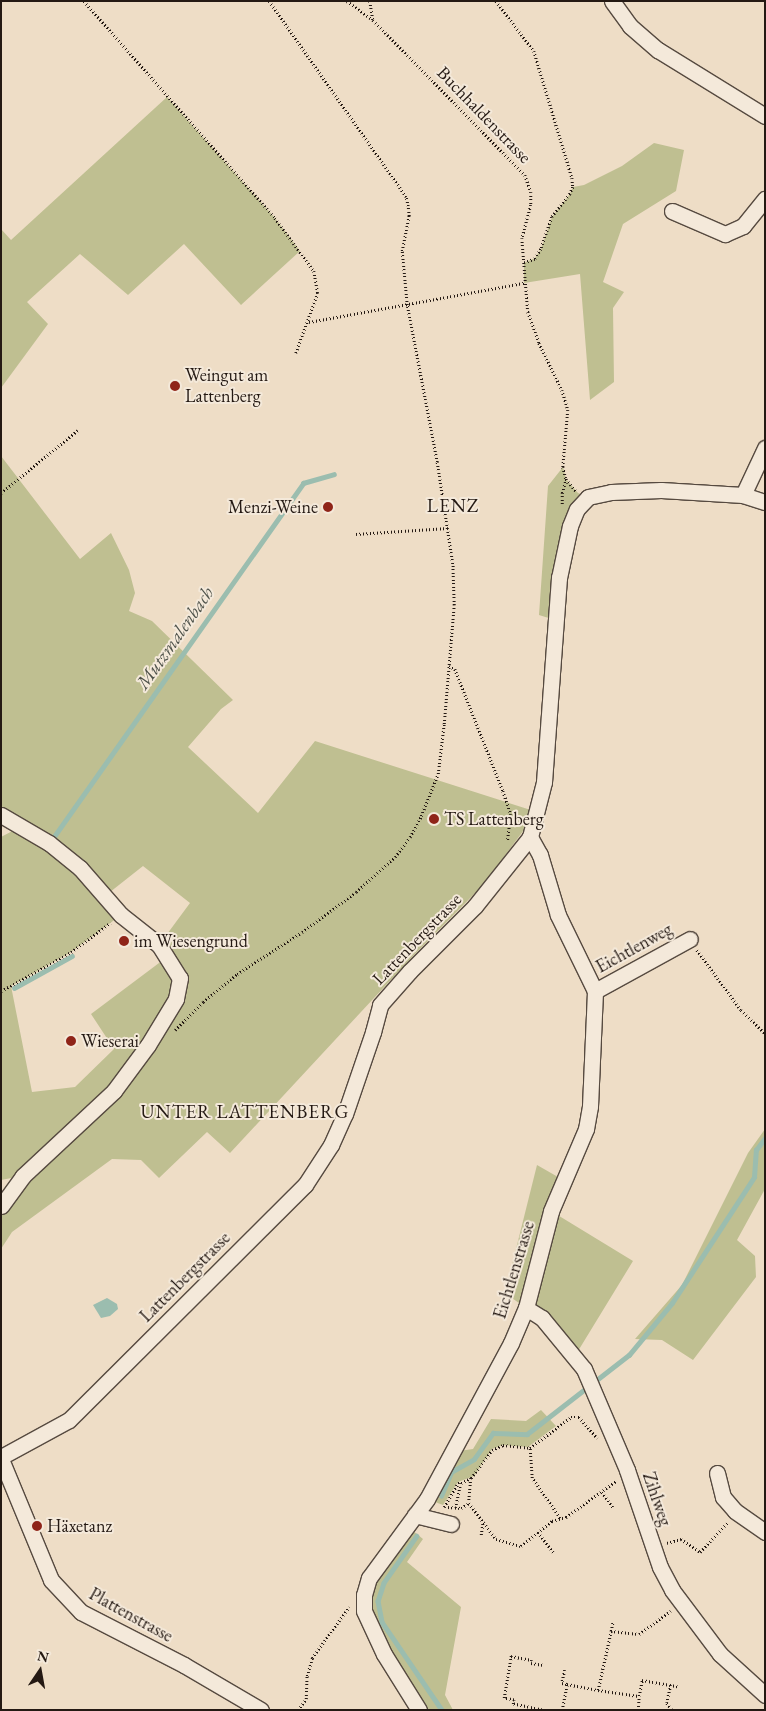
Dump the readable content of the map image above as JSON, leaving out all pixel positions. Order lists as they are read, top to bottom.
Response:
{
  "streets": {
    "street": [
      "Lattenbergstrasse",
      "Eichtlenweg",
      "Eichtlenstrasse",
      "Zihlweg",
      "Plattenstrasse"
    ],
    "path": ["Buchhaldenstrasse"]
  },
  "crossings": [
    ["Lattenbergstrasse", "Eichtlenstrasse"],
    ["Lattenbergstrasse", "Plattenstrasse"],
    ["Eichtlenweg", "Eichtlenstrasse"],
    ["Eichtlenstrasse", "Zihlweg"]
  ],
  "districts": ["LENZ", "UNTER LATTENBERG"],
  "water": ["Mutzmalenbach"],
  "places": [
    "Weingut am Lattenberg",
    "Menzi-Weine",
    "TS Lattenberg",
    "im Wiesengrund",
    "Wieserai",
    "Häxetanz"
  ],
  "north": "top"
}
